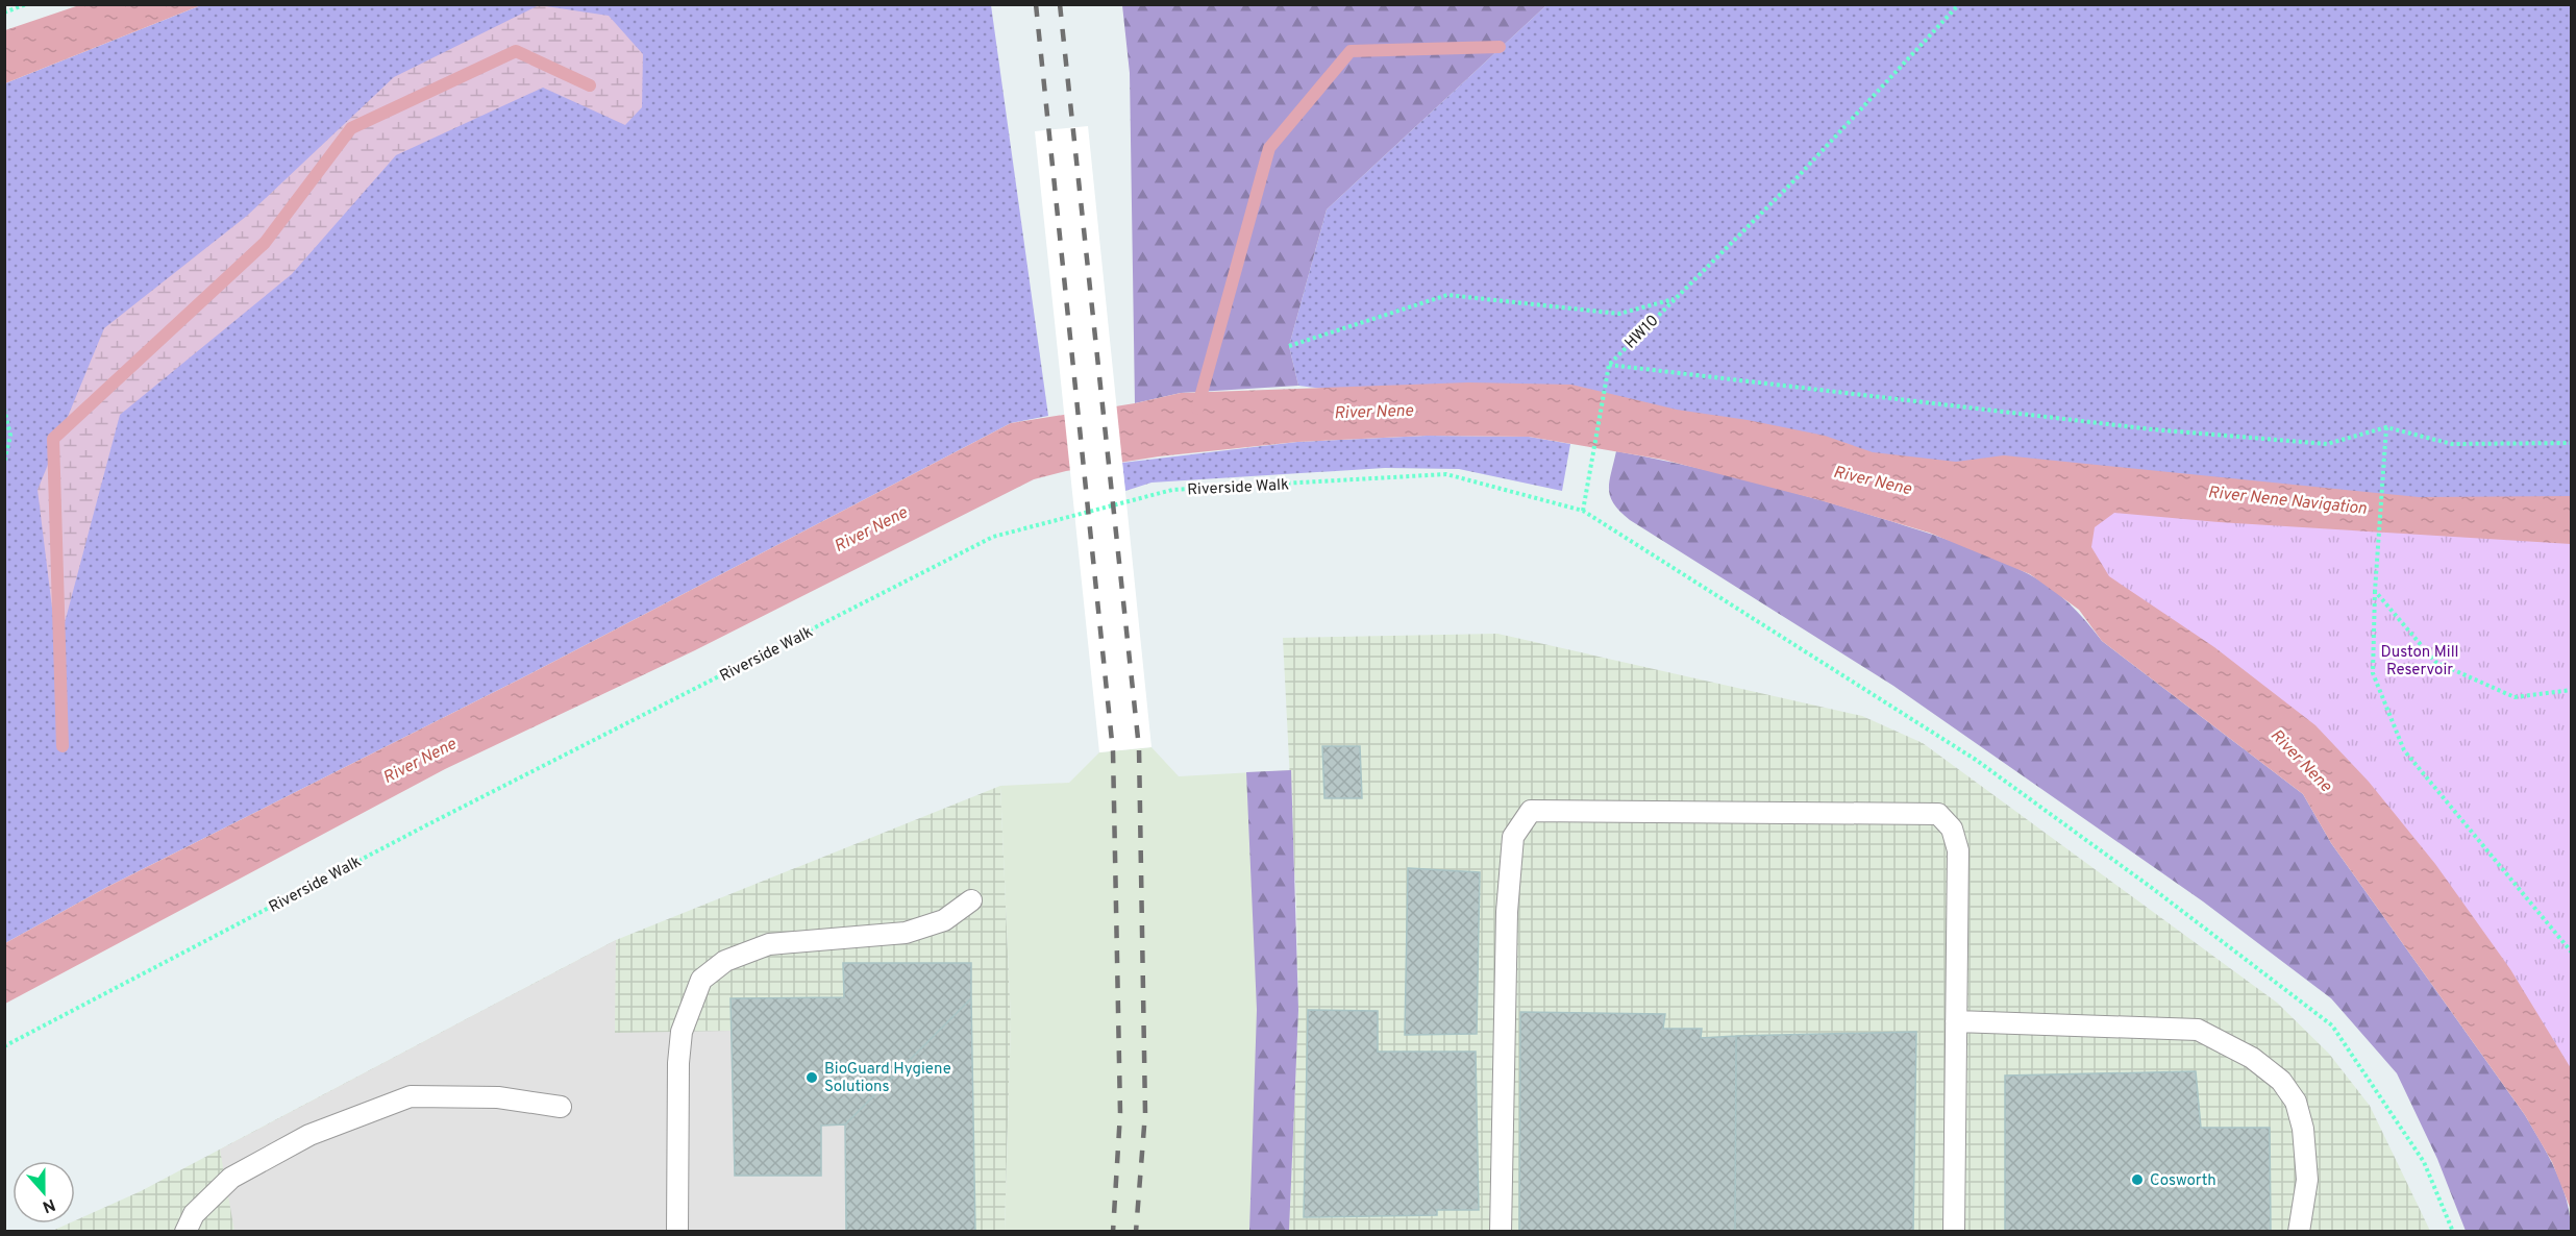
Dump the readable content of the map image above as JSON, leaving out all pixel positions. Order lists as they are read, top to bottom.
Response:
{
  "streets": {
    "path": ["HW10", "Riverside Walk"]
  },
  "water": ["River Nene", "River Nene Navigation"],
  "parks": ["Duston Mill Reservoir"],
  "places": ["BioGuard Hygiene Solutions", "Cosworth"],
  "north": "bottom"
}
